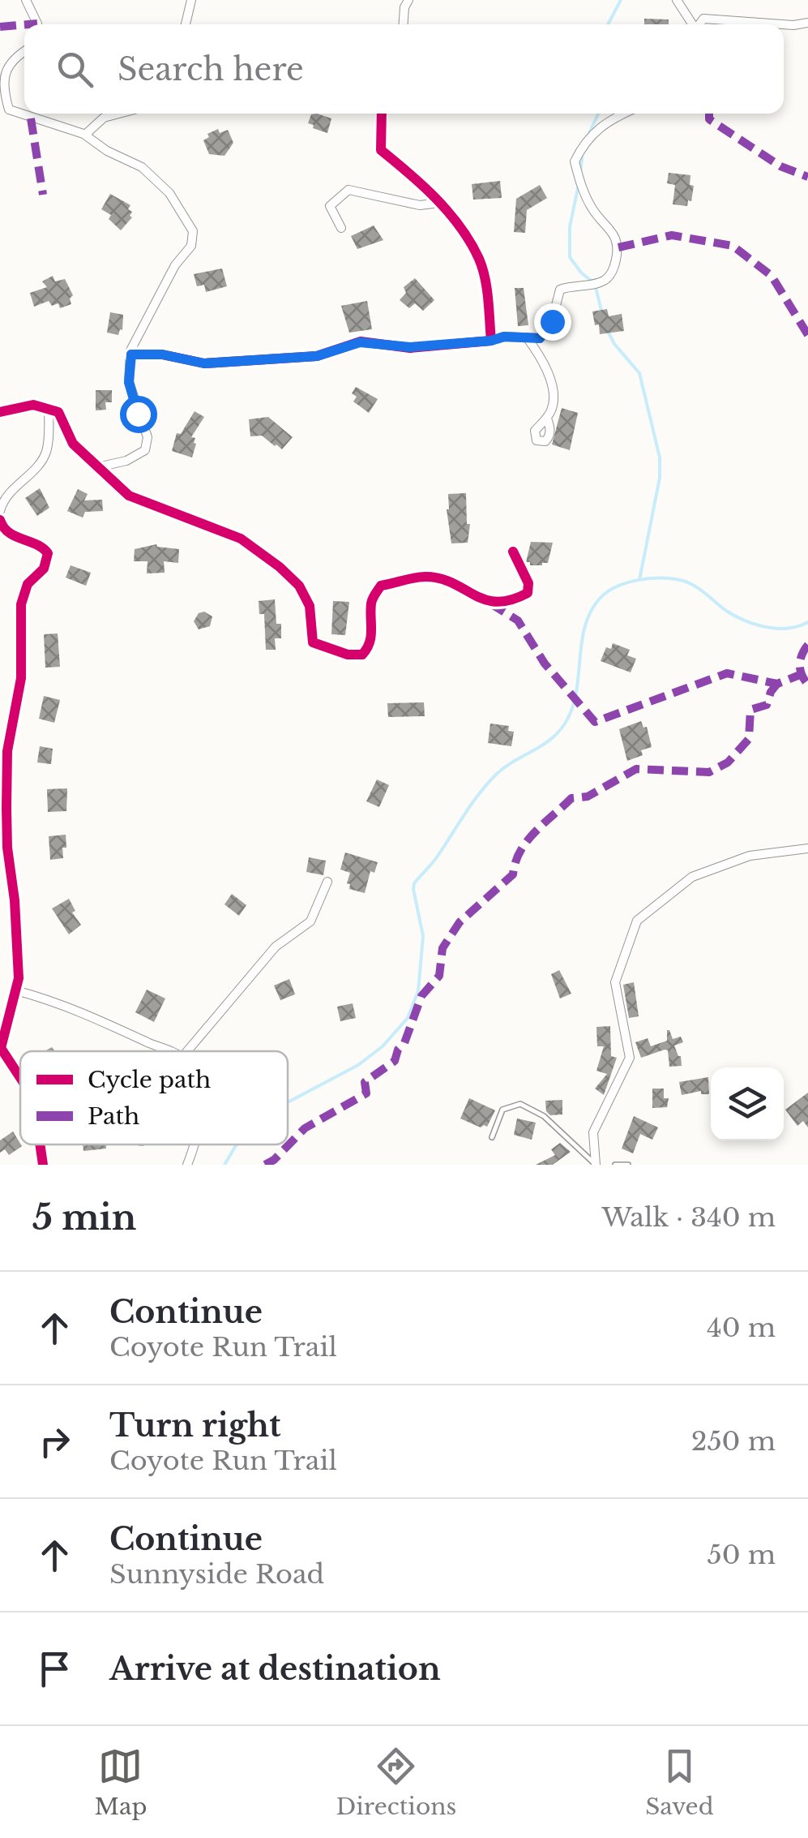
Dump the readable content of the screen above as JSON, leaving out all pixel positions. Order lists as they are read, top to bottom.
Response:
{
  "legend": ["Cycle path", "Path"],
  "page": {
    "search": "Search here",
    "heading": ["5 min", "Walk · 340 m"],
    "list": [
      ["Continue", "Coyote Run Trail", "40 m"],
      ["Turn right", "Coyote Run Trail", "250 m"],
      ["Continue", "Sunnyside Road", "50 m"],
      "Arrive at destination"
    ],
    "nav": ["Map", "Directions", "Saved"]
  }
}
